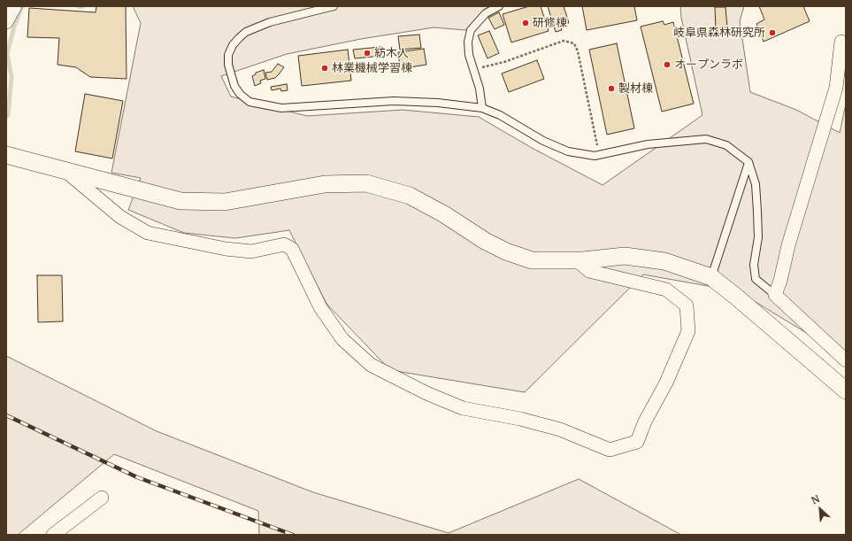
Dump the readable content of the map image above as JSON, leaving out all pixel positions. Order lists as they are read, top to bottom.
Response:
{
  "places": [
    "研修棟",
    "岐阜県森林研究所",
    "紡木人",
    "オープンラボ",
    "林業機械学習棟",
    "製材棟"
  ],
  "north": "top left"
}
